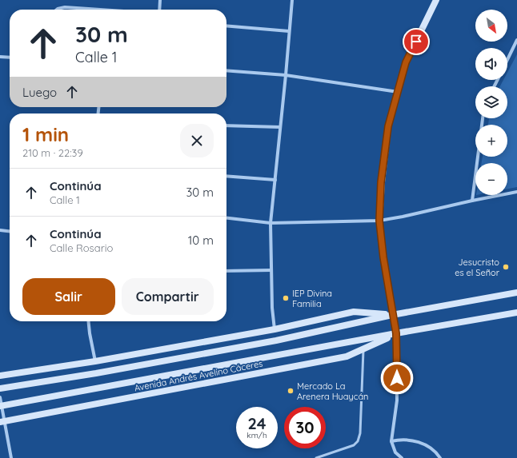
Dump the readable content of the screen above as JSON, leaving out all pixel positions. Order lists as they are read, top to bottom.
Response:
{
  "streets": {
    "street": ["Avenida Andrés Avelino Cáceres"]
  },
  "places": ["Jesucristo es el Señor", "IEP Divina Familia", "Mercado La Arenera Huaycán"],
  "north": "bottom right",
  "page": {
    "map_buttons": ["+", "−"],
    "turn": ["30 m", "Calle 1"],
    "then": "Luego",
    "heading": ["1 min", "210 m · 22:39"],
    "list": [
      {
        "name": "Continúa",
        "note": "Calle 1",
        "value": "30 m"
      },
      {
        "name": "Continúa",
        "note": "Calle Rosario",
        "value": "10 m"
      }
    ],
    "buttons": ["Salir", "Compartir"],
    "speed": "24 km/h",
    "limit": "30"
  }
}
